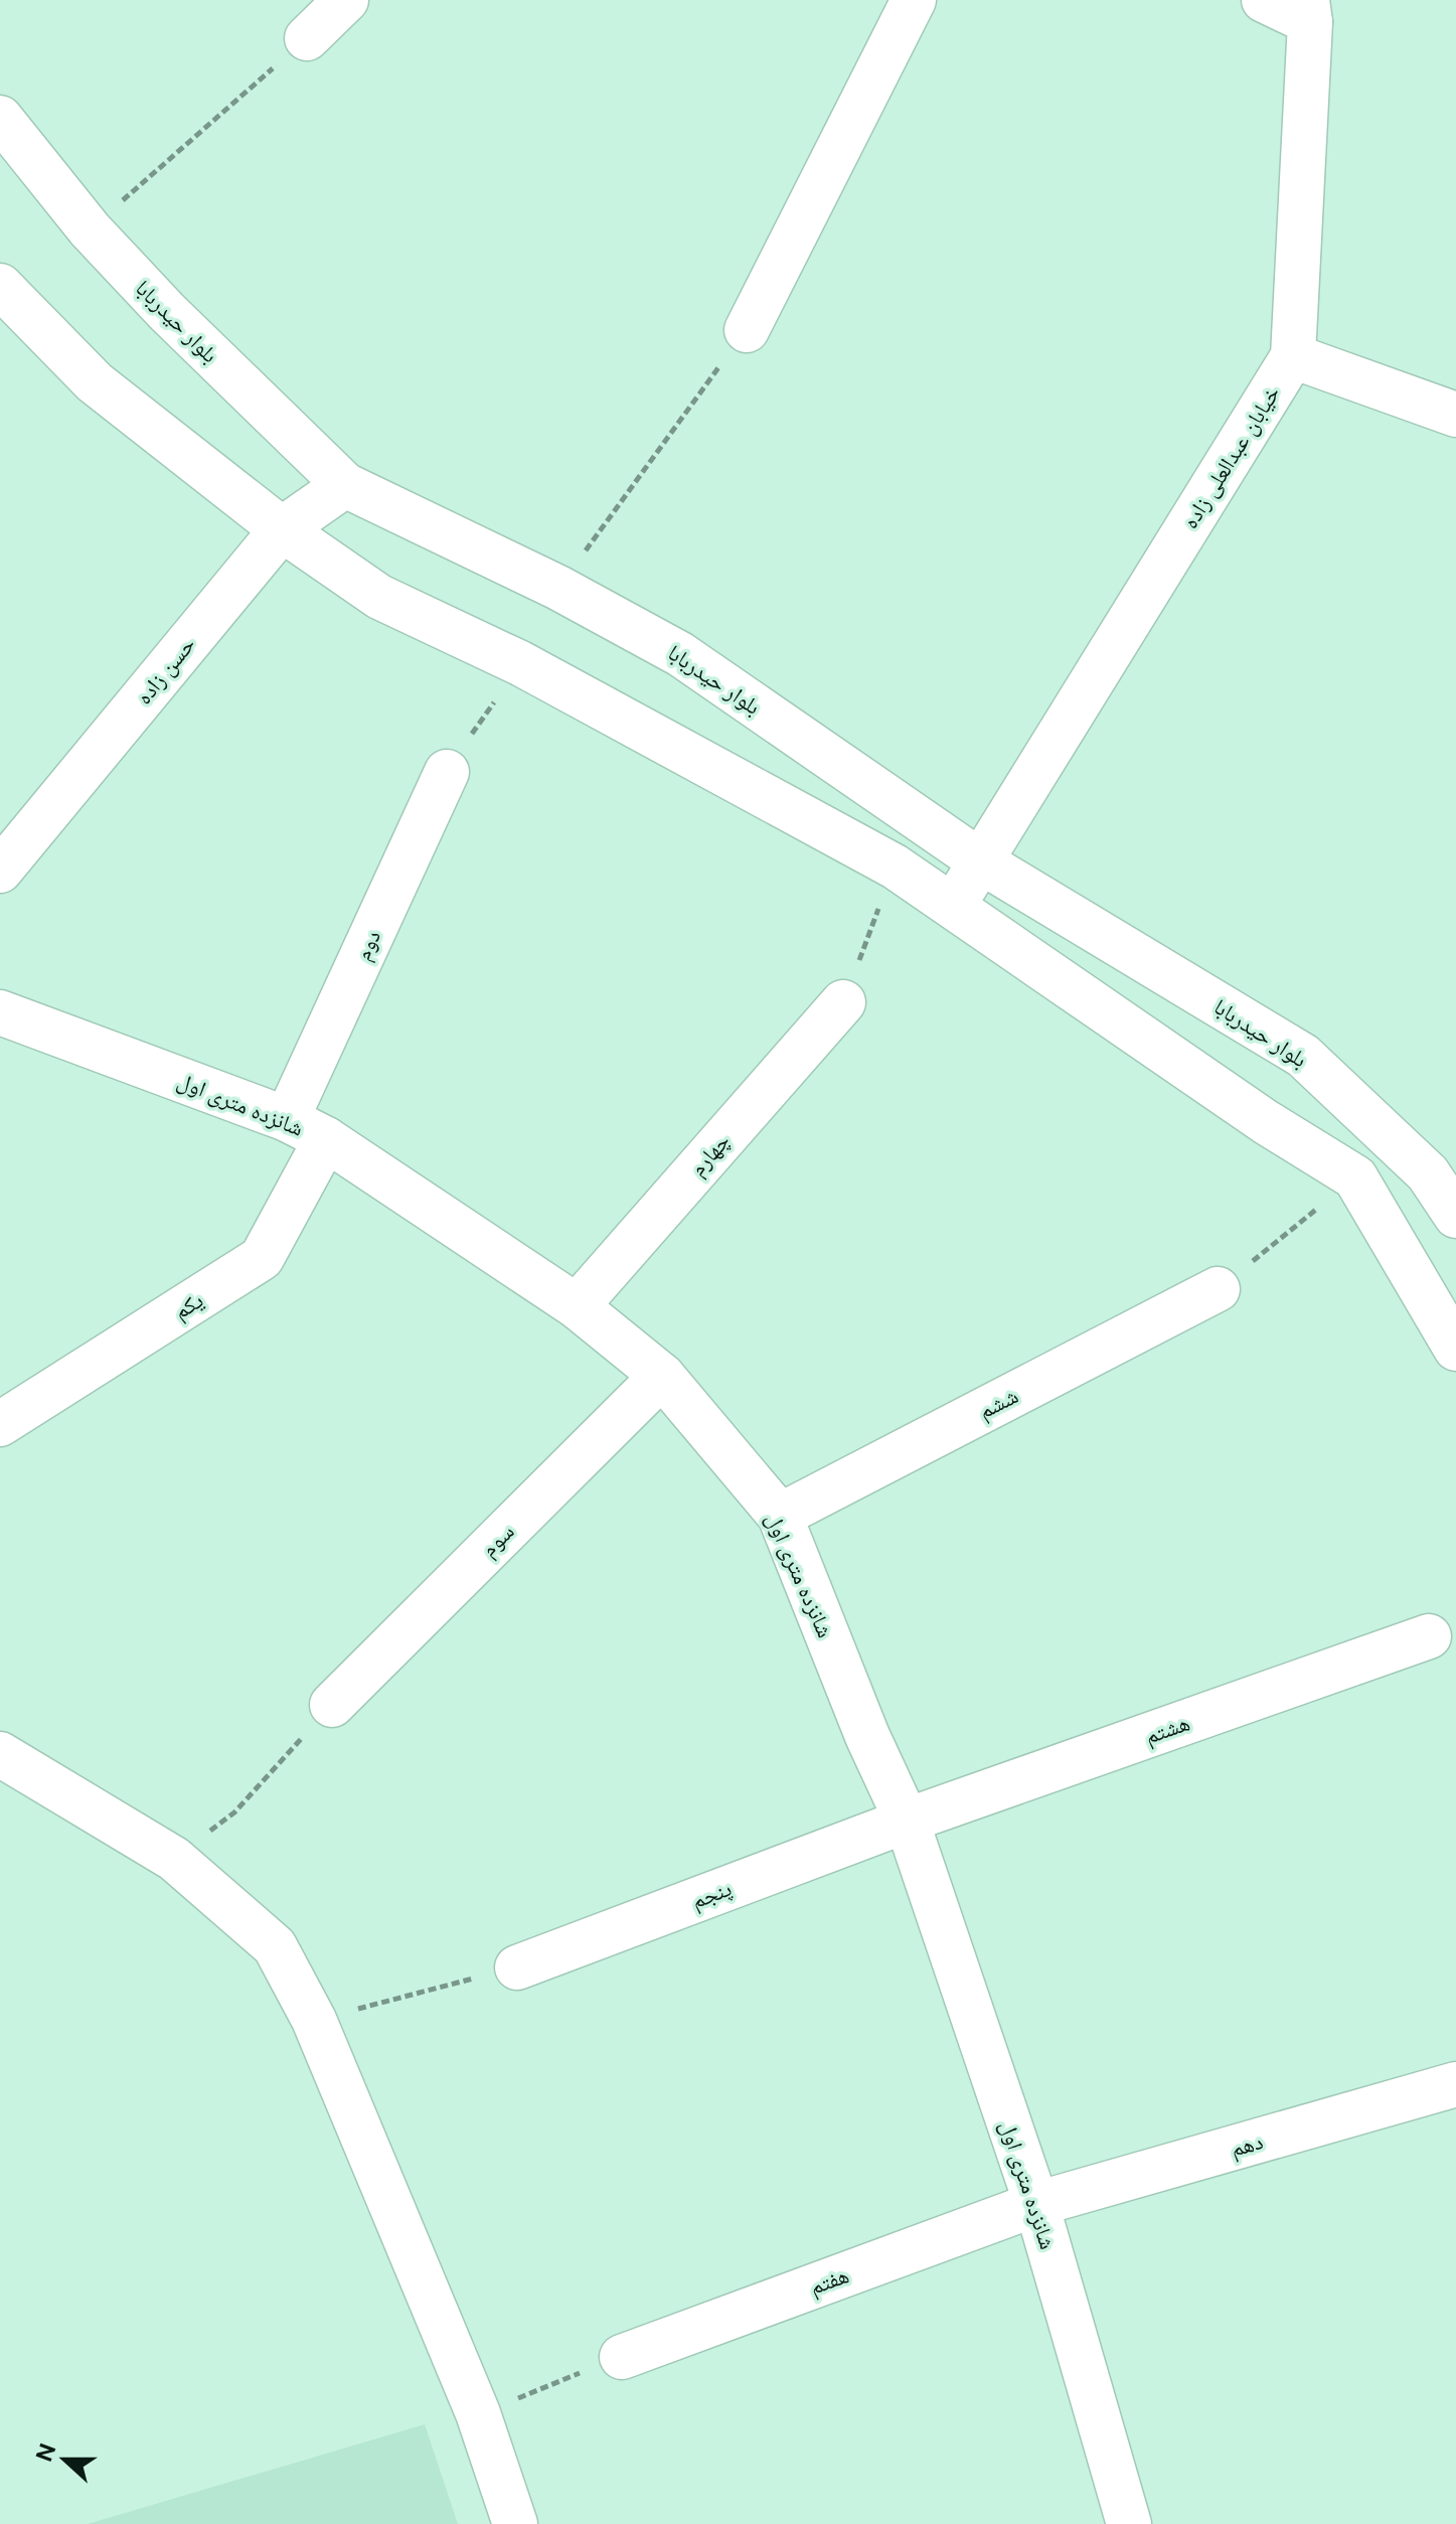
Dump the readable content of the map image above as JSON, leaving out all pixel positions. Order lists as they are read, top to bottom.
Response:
{
  "streets": {
    "street": [
      "بلوار حیدربابا",
      "خیابان عبدالعلی زاده",
      "حسن زاده",
      "دوم",
      "شانزده متری اول",
      "چهارم",
      "یکم",
      "ششم",
      "سوم",
      "هشتم",
      "پنجم",
      "دهم",
      "هفتم"
    ]
  },
  "crossings": [
    ["بلوار حیدربابا", "خیابان عبدالعلی زاده"],
    ["بلوار حیدربابا", "حسن زاده"],
    ["دوم", "شانزده متری اول"],
    ["شانزده متری اول", "چهارم"],
    ["شانزده متری اول", "یکم"],
    ["شانزده متری اول", "ششم"],
    ["شانزده متری اول", "سوم"],
    ["شانزده متری اول", "هشتم"],
    ["شانزده متری اول", "پنجم"],
    ["شانزده متری اول", "دهم"],
    ["شانزده متری اول", "هفتم"],
    ["هشتم", "پنجم"],
    ["دهم", "هفتم"]
  ],
  "north": "left"
}
